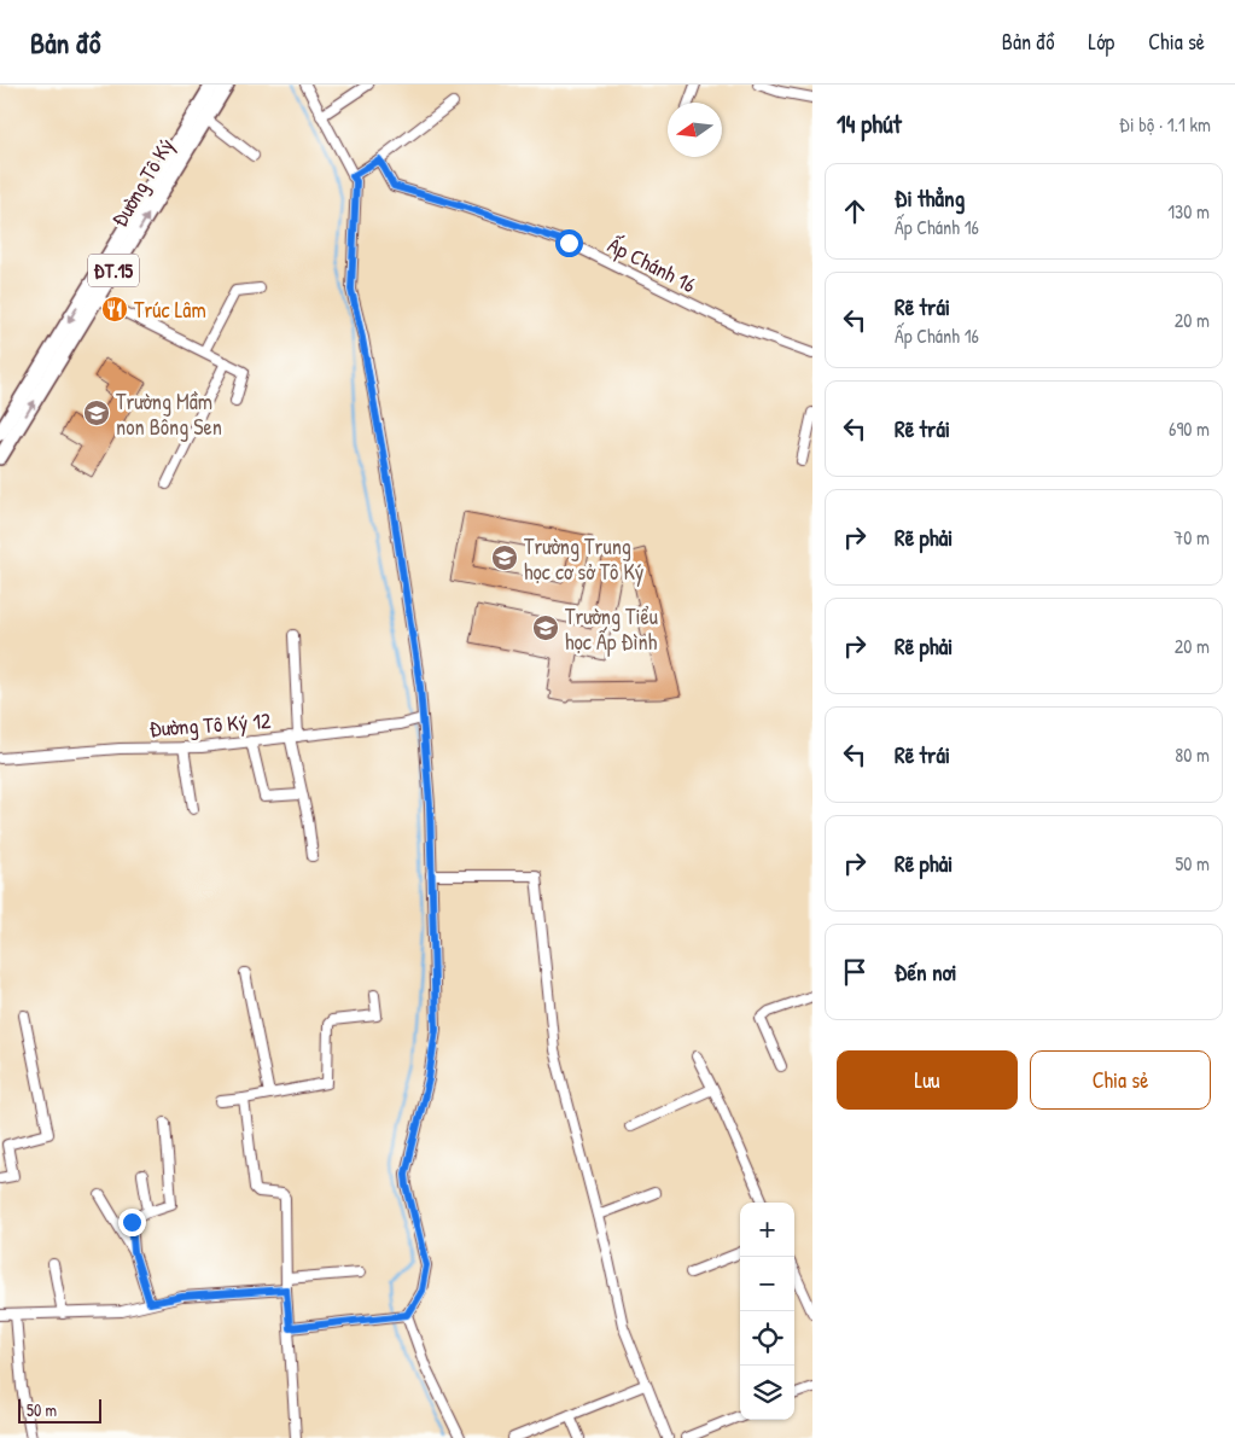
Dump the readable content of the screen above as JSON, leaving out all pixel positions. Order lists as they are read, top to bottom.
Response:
{
  "streets": {
    "main road": ["Đường Tô Ký", "ĐT.15"],
    "street": ["Ấp Chánh 16", "Đường Tô Ký 12"]
  },
  "places": {
    "restaurant": ["Trúc Lâm"],
    "school or university": ["Trường Mầm non Bông Sen", "Trường Trung học cơ sở Tô Ký", "Trường Tiểu học Ấp Đình"]
  },
  "scale_bar": "50 m",
  "north": "left",
  "page": {
    "header": "Bản đồ",
    "nav": ["Bản đồ", "Lớp", "Chia sẻ"],
    "heading": ["14 phút", "Đi bộ · 1.1 km"],
    "list": [
      ["Đi thẳng", "Ấp Chánh 16", "130 m"],
      ["Rẽ trái", "Ấp Chánh 16", "20 m"],
      ["Rẽ trái", "690 m"],
      ["Rẽ phải", "70 m"],
      ["Rẽ phải", "20 m"],
      ["Rẽ trái", "80 m"],
      ["Rẽ phải", "50 m"],
      "Đến nơi"
    ],
    "buttons": ["Lưu", "Chia sẻ"],
    "map_buttons": ["+", "−"],
    "scale": "50 m"
  }
}
